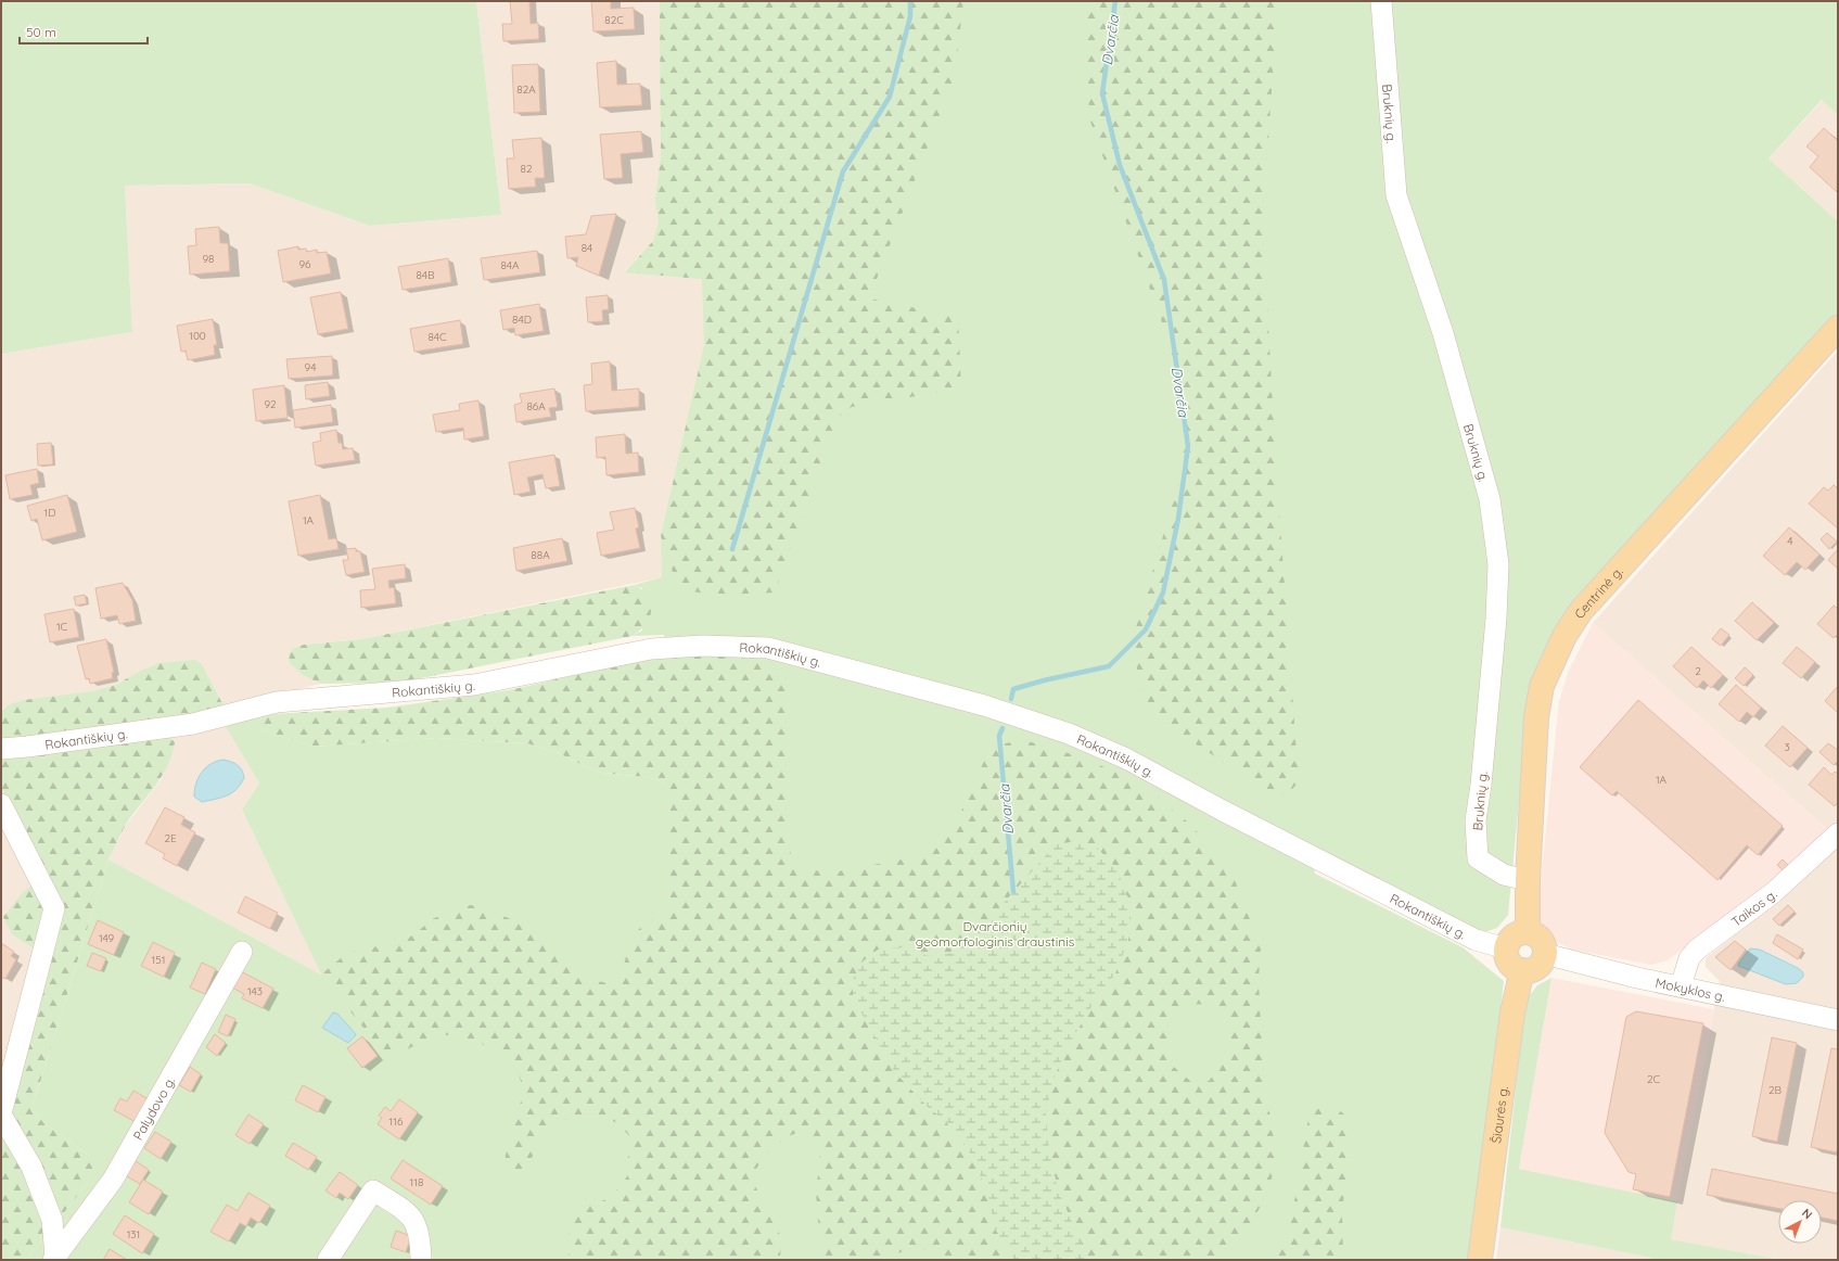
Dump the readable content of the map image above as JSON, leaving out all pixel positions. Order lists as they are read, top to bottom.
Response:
{
  "streets": {
    "main road": ["Centrinė g.", "Šiaurės g."],
    "street": [
      "Bruknių g.",
      "Rokantiškių g.",
      "Taikos g.",
      "Mokyklos g.",
      "Palydovo g."
    ]
  },
  "crossings": [
    ["Bruknių g.", "Centrinė g."],
    ["Centrinė g.", "Rokantiškių g."],
    ["Centrinė g.", "Mokyklos g."],
    ["Centrinė g.", "Šiaurės g."],
    ["Rokantiškių g.", "Mokyklos g."],
    ["Rokantiškių g.", "Šiaurės g."],
    ["Taikos g.", "Mokyklos g."],
    ["Mokyklos g.", "Šiaurės g."]
  ],
  "water": ["Dvarčia"],
  "parks": ["Dvarčionių geomorfologinis draustinis"],
  "house_numbers": [
    "82C",
    "82A",
    "82",
    "84",
    "98",
    "96",
    "84A",
    "84B",
    "84D",
    "100",
    "84C",
    "94",
    "92",
    "86A",
    "1D",
    "1A",
    "4",
    "88A",
    "1C",
    "2",
    "3",
    "1A",
    "2E",
    "149",
    "151",
    "143",
    "2C",
    "2B",
    "116",
    "118",
    "131"
  ],
  "scale_bar": "50 m",
  "north": "top right"
}
